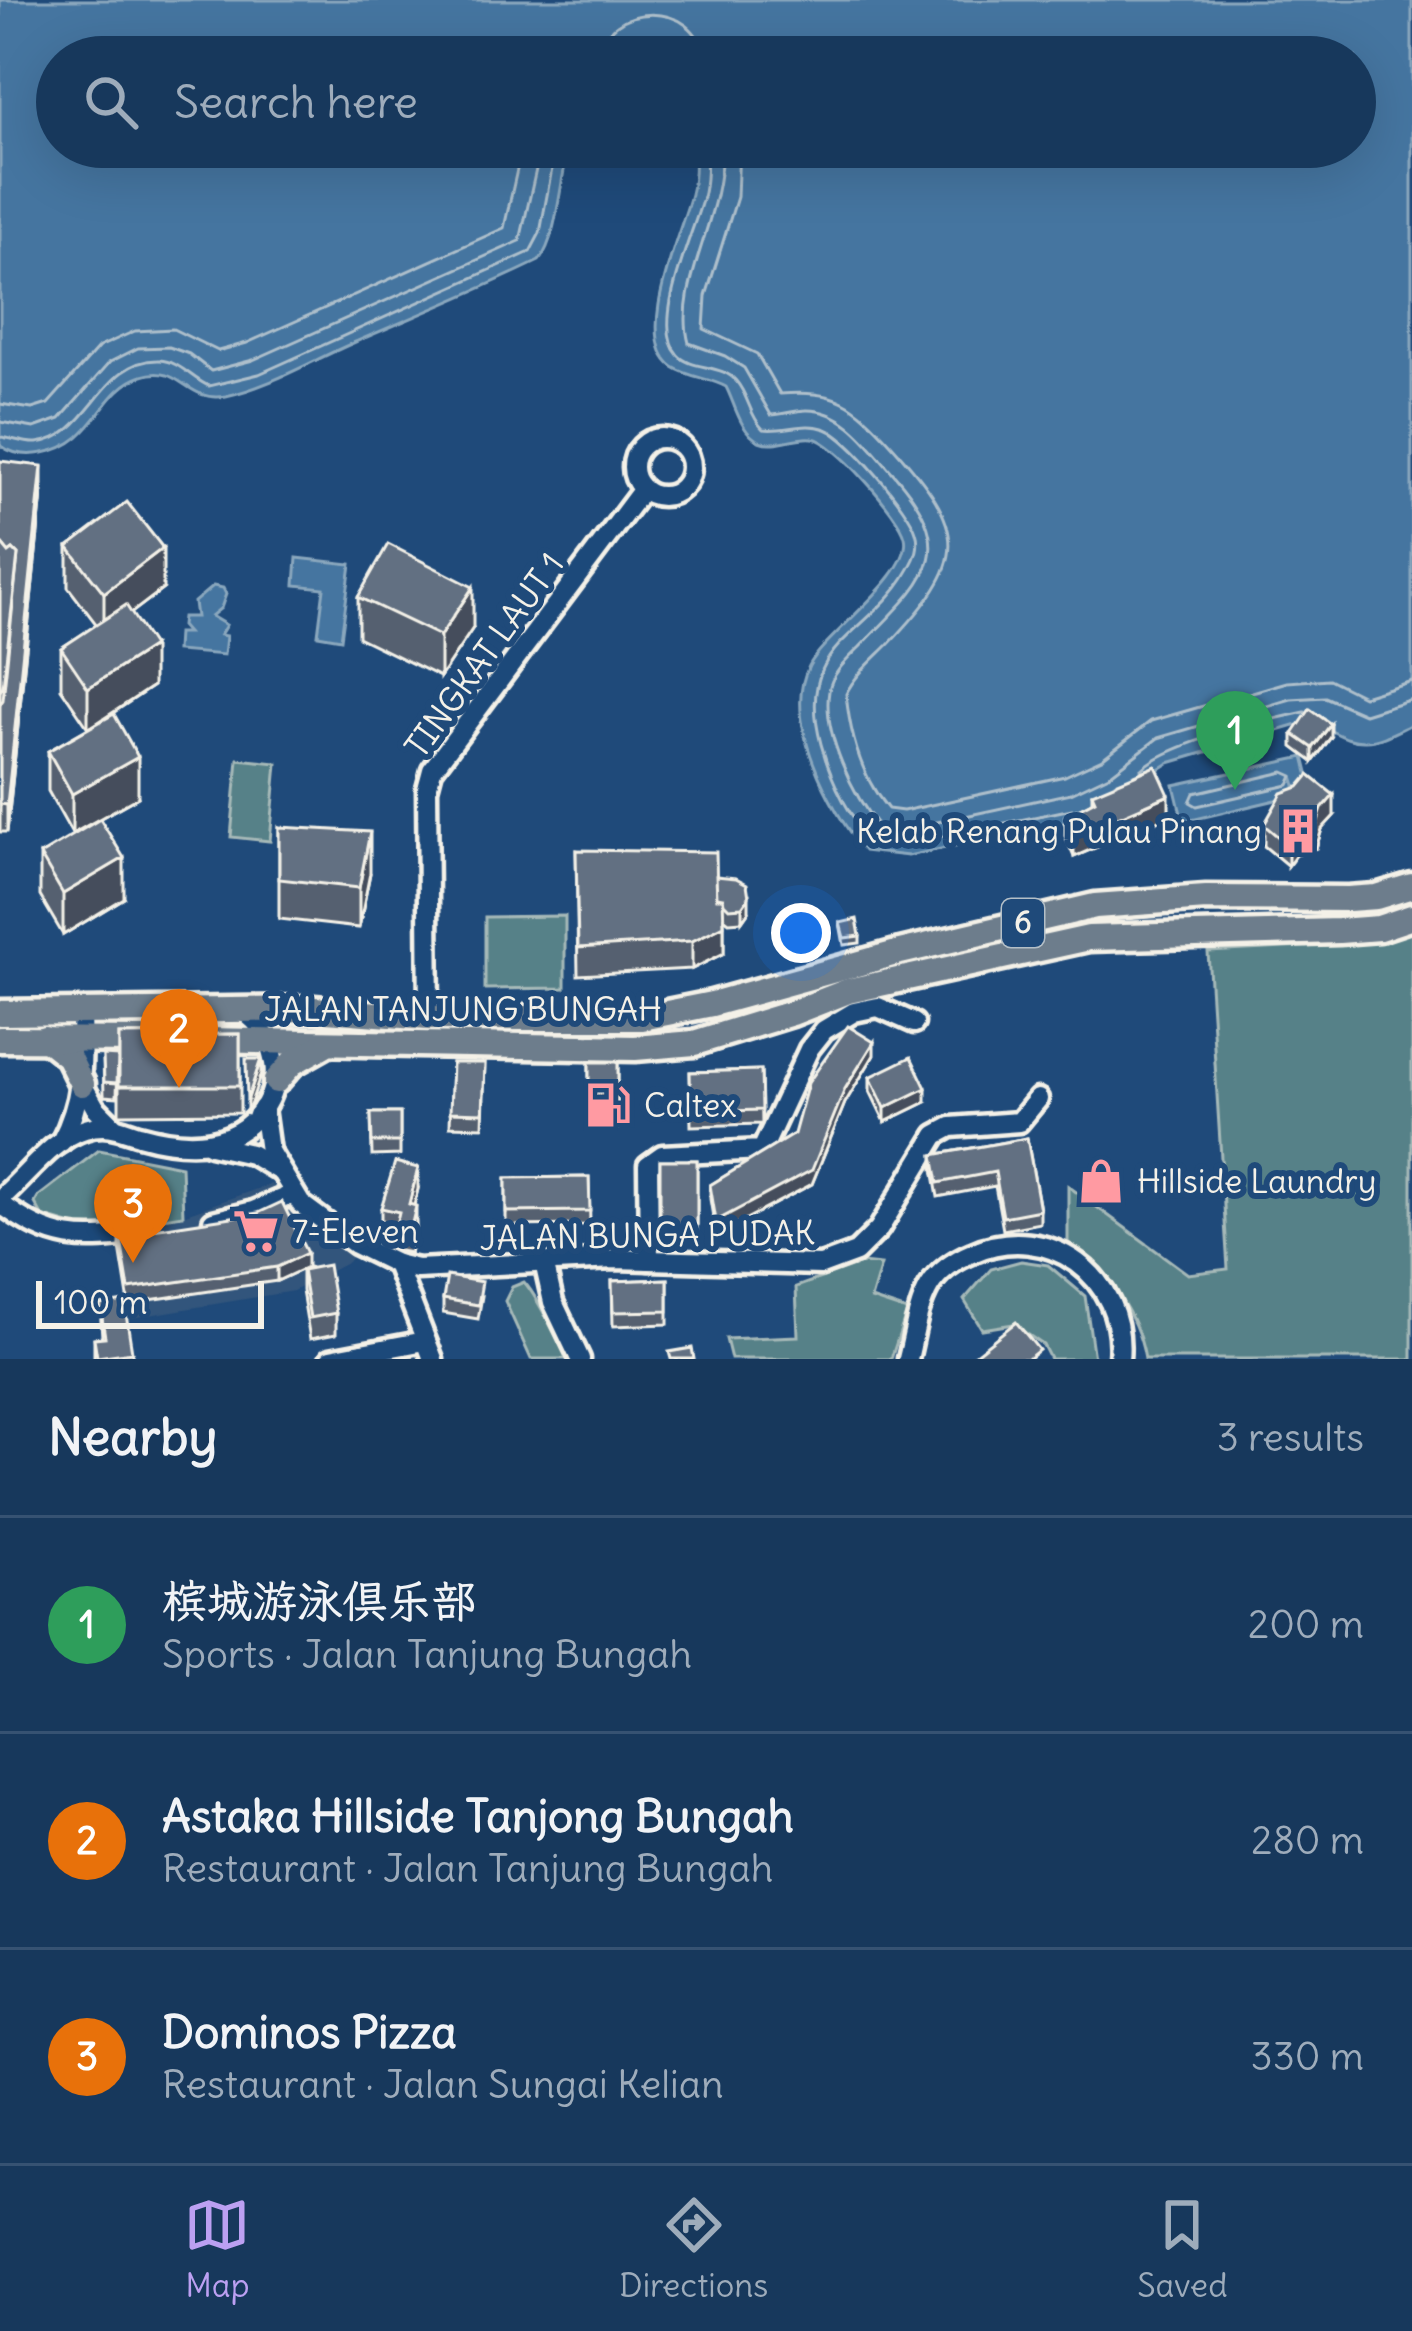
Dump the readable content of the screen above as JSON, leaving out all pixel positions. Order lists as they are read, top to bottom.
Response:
{
  "streets": {
    "main road": ["6", "JALAN TANJUNG BUNGAH"],
    "street": ["TINGKAT LAUT 1", "JALAN BUNGA PUDAK"]
  },
  "crossings": [
    ["TINGKAT LAUT 1", "JALAN TANJUNG BUNGAH"]
  ],
  "places": {
    "building": ["Kelab Renang Pulau Pinang"],
    "fuel station": ["Caltex"],
    "shop": ["Hillside Laundry"],
    "supermarket": ["7-Eleven"]
  },
  "scale_bar": "100 m",
  "page": {
    "search": "Search here",
    "pins": ["1", "2", "3"],
    "scale": "100 m",
    "heading": ["Nearby", "3 results"],
    "list": [
      {
        "mark": "1",
        "name": "槟城游泳俱乐部",
        "note": "Sports · Jalan Tanjung Bungah",
        "value": "200 m"
      },
      {
        "mark": "2",
        "name": "Astaka Hillside Tanjong Bungah",
        "note": "Restaurant · Jalan Tanjung Bungah",
        "value": "280 m"
      },
      {
        "mark": "3",
        "name": "Dominos Pizza",
        "note": "Restaurant · Jalan Sungai Kelian",
        "value": "330 m"
      }
    ],
    "nav": ["Map", "Directions", "Saved"]
  }
}
